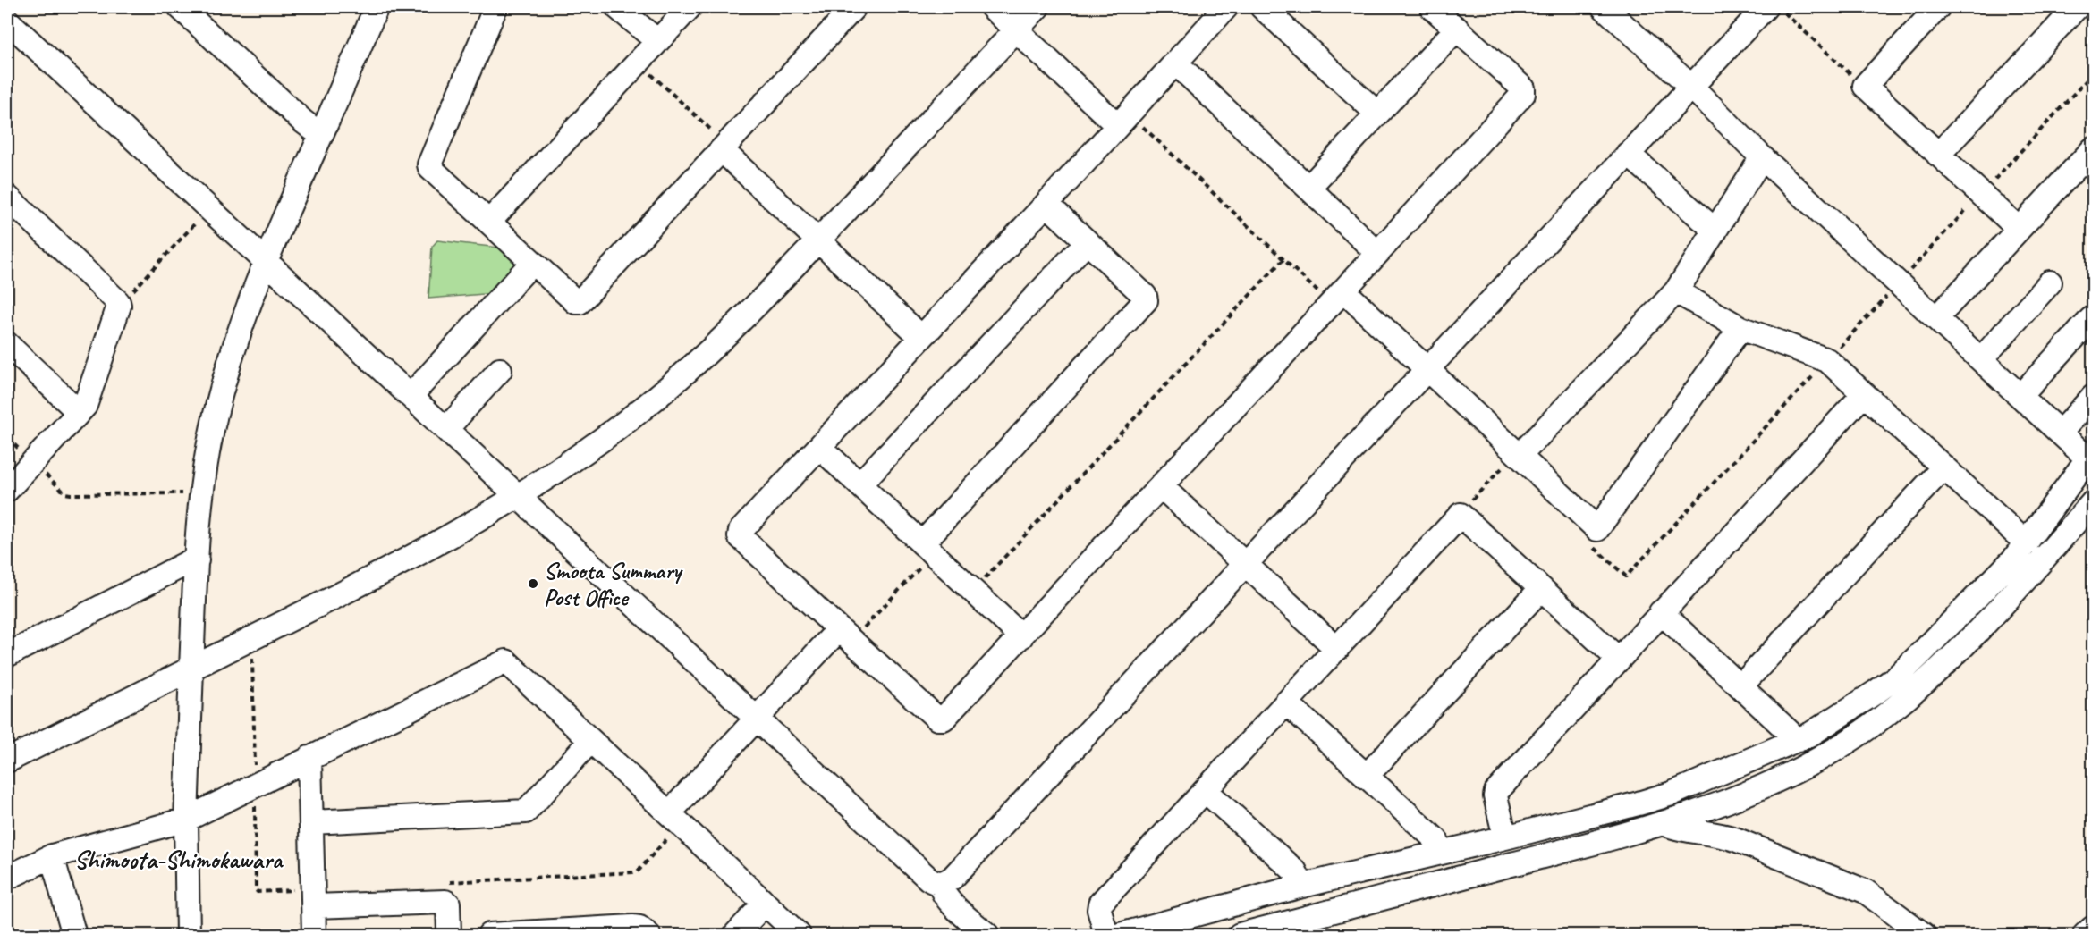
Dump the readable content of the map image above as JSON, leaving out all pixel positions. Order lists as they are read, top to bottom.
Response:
{
  "districts": ["Shimoota-Shimokawara"],
  "places": ["Smoota Summary Post Office"]
}
